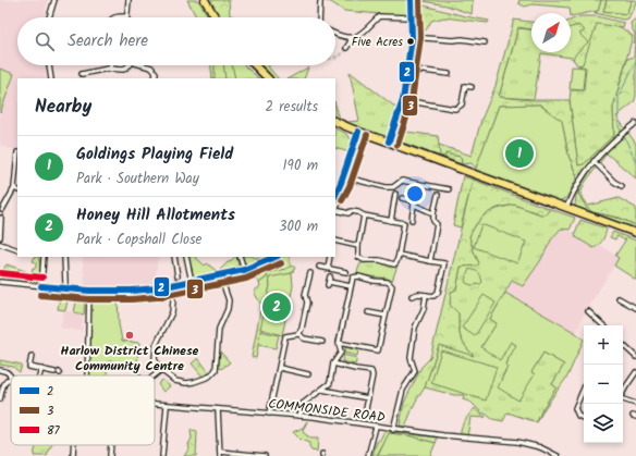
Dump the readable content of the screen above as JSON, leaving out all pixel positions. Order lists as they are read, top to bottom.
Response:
{
  "streets": {
    "street": ["COMMONSIDE ROAD"]
  },
  "places": ["Five Acres", "Harlow District Chinese Community Centre"],
  "lines": ["transit line 2", "transit line 3", "transit line 87"],
  "legend": ["2", "3", "87"],
  "north": "top right",
  "page": {
    "search": "Search here",
    "heading": ["Nearby", "2 results"],
    "list": [
      {
        "mark": "1",
        "name": "Goldings Playing Field",
        "note": "Park · Southern Way",
        "value": "190 m"
      },
      {
        "mark": "2",
        "name": "Honey Hill Allotments",
        "note": "Park · Copshall Close",
        "value": "300 m"
      }
    ],
    "pins": ["1", "2"],
    "map_buttons": ["+", "−"]
  }
}
